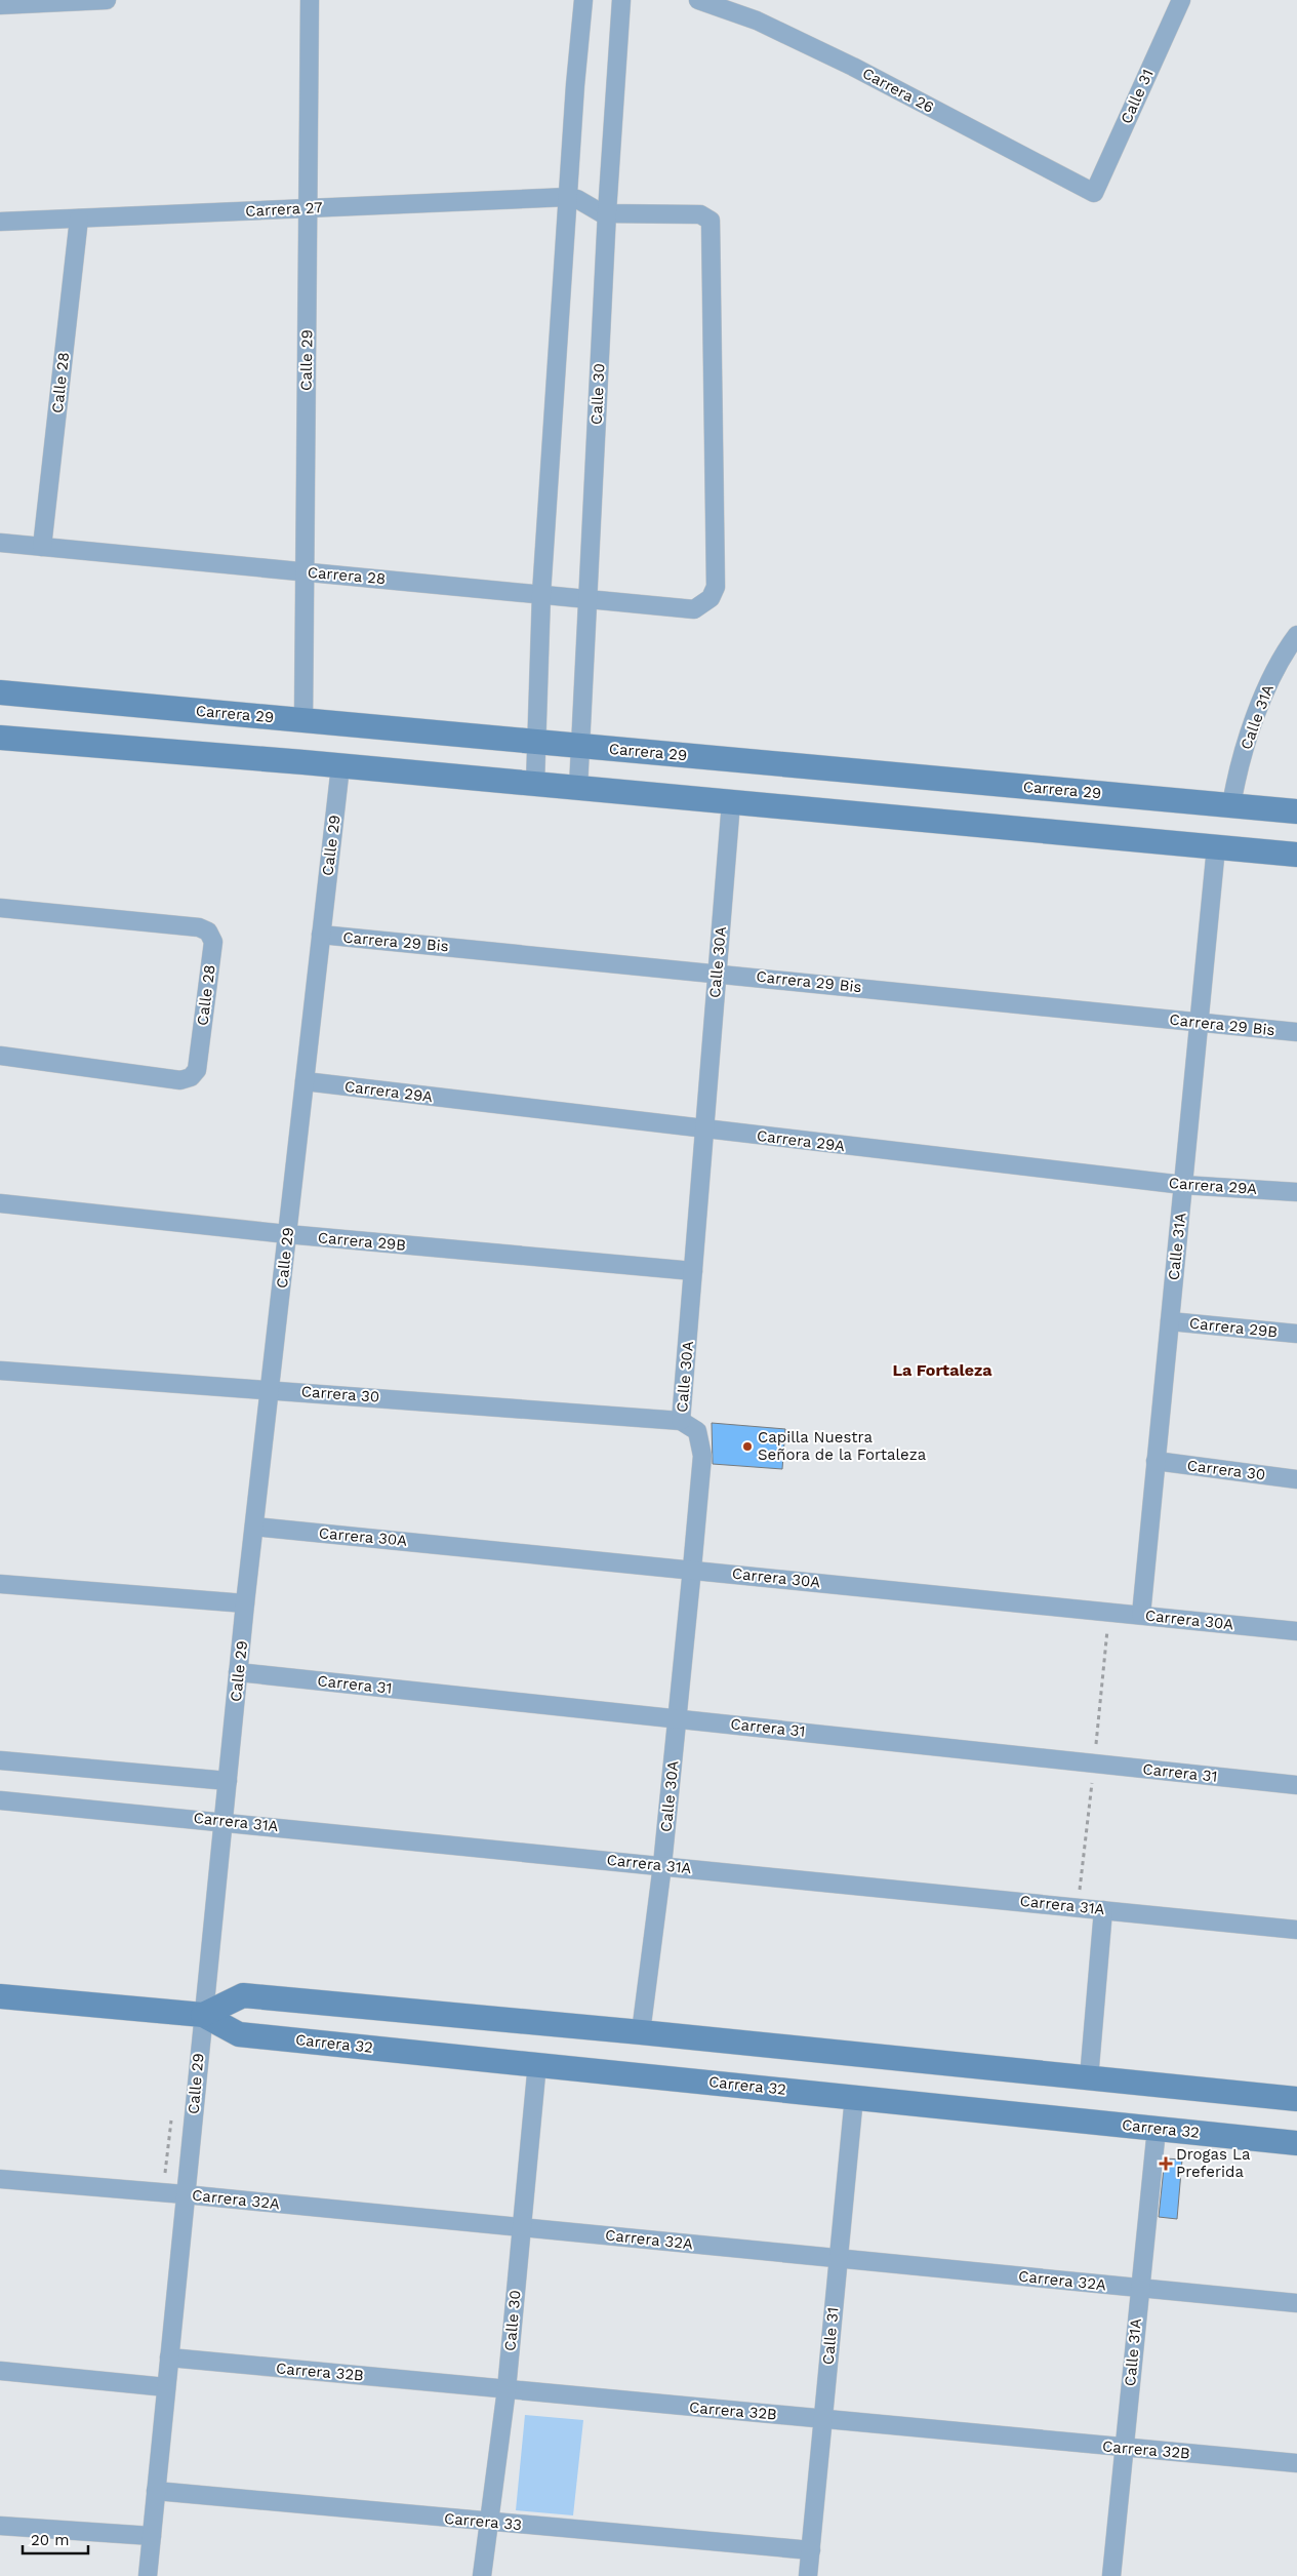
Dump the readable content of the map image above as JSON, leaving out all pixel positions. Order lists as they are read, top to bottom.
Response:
{
  "streets": {
    "street": [
      "Carrera 26",
      "Calle 31",
      "Carrera 27",
      "Calle 29",
      "Calle 28",
      "Calle 30",
      "Carrera 28",
      "Carrera 29",
      "Calle 31A",
      "Carrera 29 Bis",
      "Calle 30A",
      "Carrera 29A",
      "Carrera 29B",
      "Carrera 30",
      "Carrera 30A",
      "Carrera 31",
      "Carrera 31A",
      "Carrera 32",
      "Carrera 32A",
      "Carrera 32B",
      "Carrera 33"
    ]
  },
  "crossings": [
    ["Carrera 26", "Calle 31"],
    ["Calle 31", "Carrera 32"],
    ["Calle 31", "Carrera 32A"],
    ["Calle 31", "Carrera 32B"],
    ["Calle 31", "Carrera 33"],
    ["Carrera 27", "Calle 29"],
    ["Carrera 27", "Calle 28"],
    ["Calle 29", "Carrera 28"],
    ["Calle 29", "Carrera 29"],
    ["Calle 29", "Carrera 29 Bis"],
    ["Calle 29", "Carrera 29A"],
    ["Calle 29", "Carrera 29B"],
    ["Calle 29", "Carrera 30"],
    ["Calle 29", "Carrera 30A"],
    ["Calle 29", "Carrera 31"],
    ["Calle 29", "Carrera 31A"],
    ["Calle 29", "Carrera 32"],
    ["Calle 29", "Carrera 32A"],
    ["Calle 29", "Carrera 32B"],
    ["Calle 29", "Carrera 33"],
    ["Calle 28", "Carrera 28"],
    ["Calle 30", "Carrera 28"],
    ["Calle 30", "Carrera 29"],
    ["Calle 30", "Carrera 32"],
    ["Calle 30", "Carrera 32A"],
    ["Calle 30", "Carrera 32B"],
    ["Calle 30", "Carrera 33"],
    ["Carrera 29", "Calle 31A"],
    ["Calle 31A", "Carrera 29 Bis"],
    ["Calle 31A", "Carrera 29A"],
    ["Calle 31A", "Carrera 29B"],
    ["Calle 31A", "Carrera 30"],
    ["Calle 31A", "Carrera 30A"],
    ["Calle 31A", "Carrera 32"],
    ["Calle 31A", "Carrera 32A"],
    ["Calle 31A", "Carrera 32B"],
    ["Carrera 29 Bis", "Calle 30A"],
    ["Calle 30A", "Carrera 29A"],
    ["Calle 30A", "Carrera 29B"],
    ["Calle 30A", "Carrera 30"],
    ["Calle 30A", "Carrera 30A"],
    ["Calle 30A", "Carrera 31"],
    ["Calle 30A", "Carrera 31A"],
    ["Calle 30A", "Carrera 32"]
  ],
  "districts": ["La Fortaleza"],
  "places": {
    "other": ["Capilla Nuestra Señora de la Fortaleza"],
    "health": ["Drogas La Preferida"]
  },
  "scale_bar": "20 m"
}
